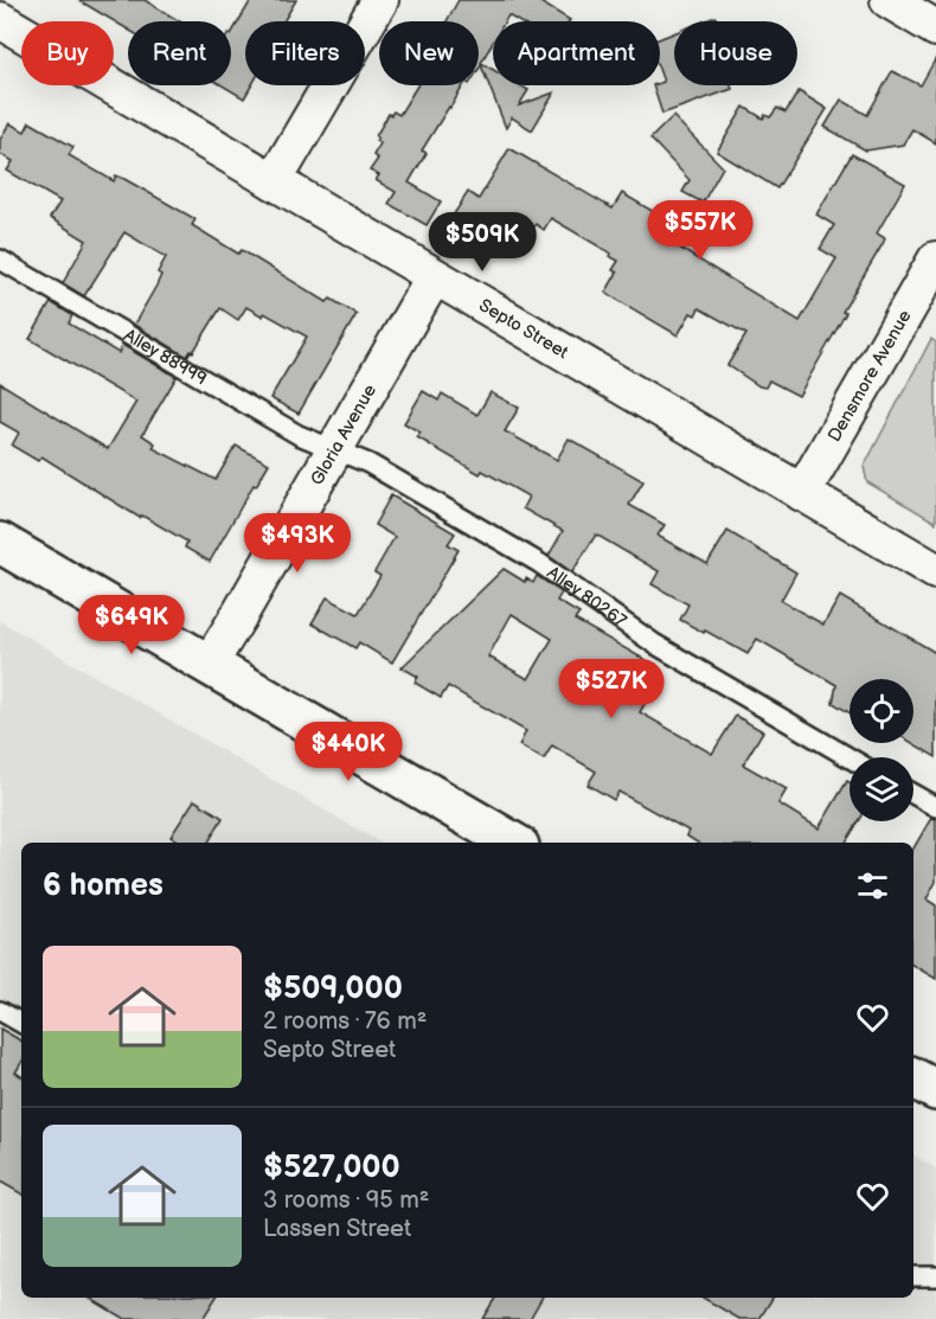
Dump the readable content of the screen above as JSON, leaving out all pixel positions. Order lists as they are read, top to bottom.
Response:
{
  "streets": {
    "street": ["Septo Street", "Densmore Avenue", "Gloria Avenue"],
    "lane": ["Alley 88999", "Alley 80267"]
  },
  "crossings": [
    ["Septo Street", "Densmore Avenue"],
    ["Septo Street", "Gloria Avenue"],
    ["Alley 88999", "Gloria Avenue"],
    ["Alley 88999", "Alley 80267"],
    ["Gloria Avenue", "Alley 80267"]
  ],
  "page": {
    "chip": [
      "Buy",
      "Rent",
      "Filters",
      "New",
      "Apartment",
      "House"
    ],
    "price": [
      "$557K",
      "$509K",
      "$493K",
      "$649K",
      "$527K",
      "$440K"
    ],
    "heading": "6 homes",
    "list": [
      {
        "name": "$509,000",
        "note": "2 rooms · 76 m² · Septo Street"
      },
      {
        "name": "$527,000",
        "note": "3 rooms · 95 m² · Lassen Street"
      }
    ]
  }
}
